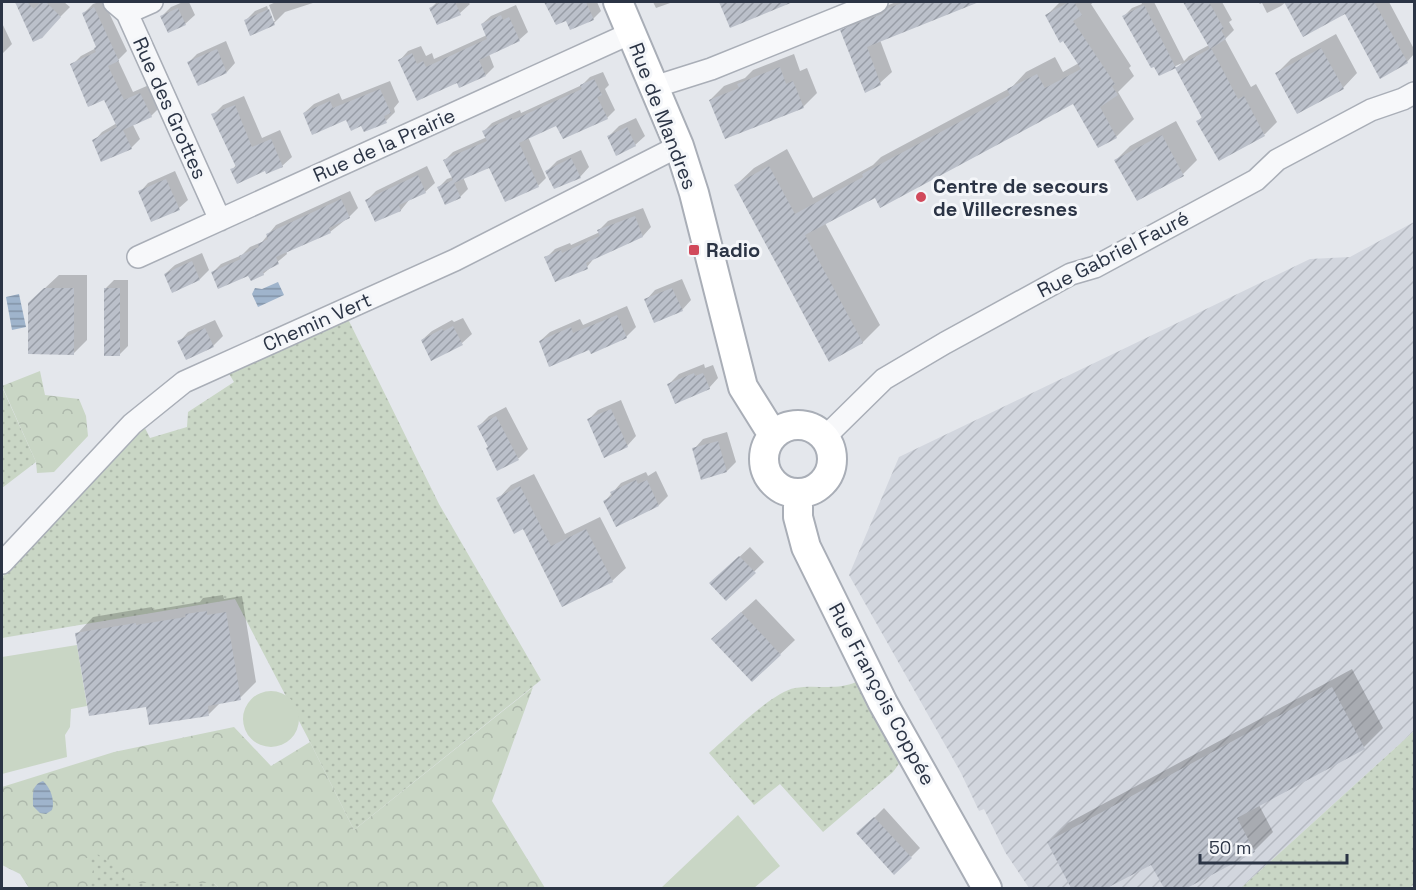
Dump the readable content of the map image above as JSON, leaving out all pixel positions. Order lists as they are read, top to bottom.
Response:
{
  "streets": {
    "street": [
      "Rue des Grottes",
      "Rue de Mandres",
      "Rue de la Prairie",
      "Rue Gabriel Fauré",
      "Chemin Vert",
      "Rue François Coppée"
    ]
  },
  "crossings": [
    ["Rue des Grottes", "Rue de la Prairie"],
    ["Rue de Mandres", "Rue de la Prairie"],
    ["Rue de Mandres", "Rue Gabriel Fauré"],
    ["Rue de Mandres", "Chemin Vert"],
    ["Rue de Mandres", "Rue François Coppée"],
    ["Rue Gabriel Fauré", "Rue François Coppée"]
  ],
  "places": {
    "other": ["Centre de secours de Villecresnes"],
    "transit": ["Radio"]
  },
  "scale_bar": "50 m"
}
